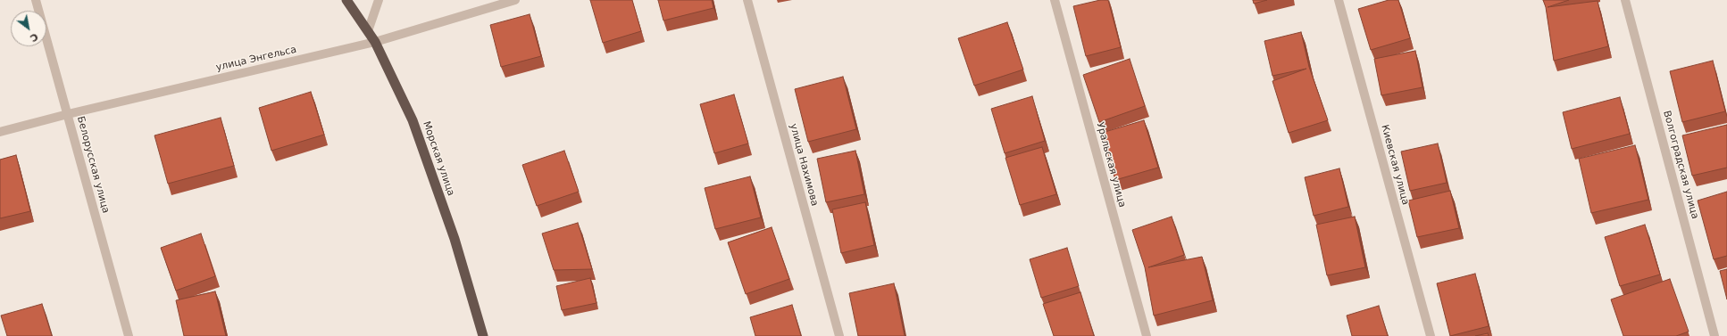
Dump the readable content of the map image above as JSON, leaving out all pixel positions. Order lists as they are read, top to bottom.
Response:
{
  "streets": {
    "highway": ["Морская улица"],
    "street": [
      "улица Энгельса",
      "Белорусская улица",
      "улица Нахимова",
      "Уральская улица",
      "Киевская улица",
      "Волгоградская улица"
    ]
  },
  "crossings": [
    ["улица Энгельса", "Морская улица"],
    ["улица Энгельса", "Белорусская улица"]
  ],
  "north": "bottom right"
}
